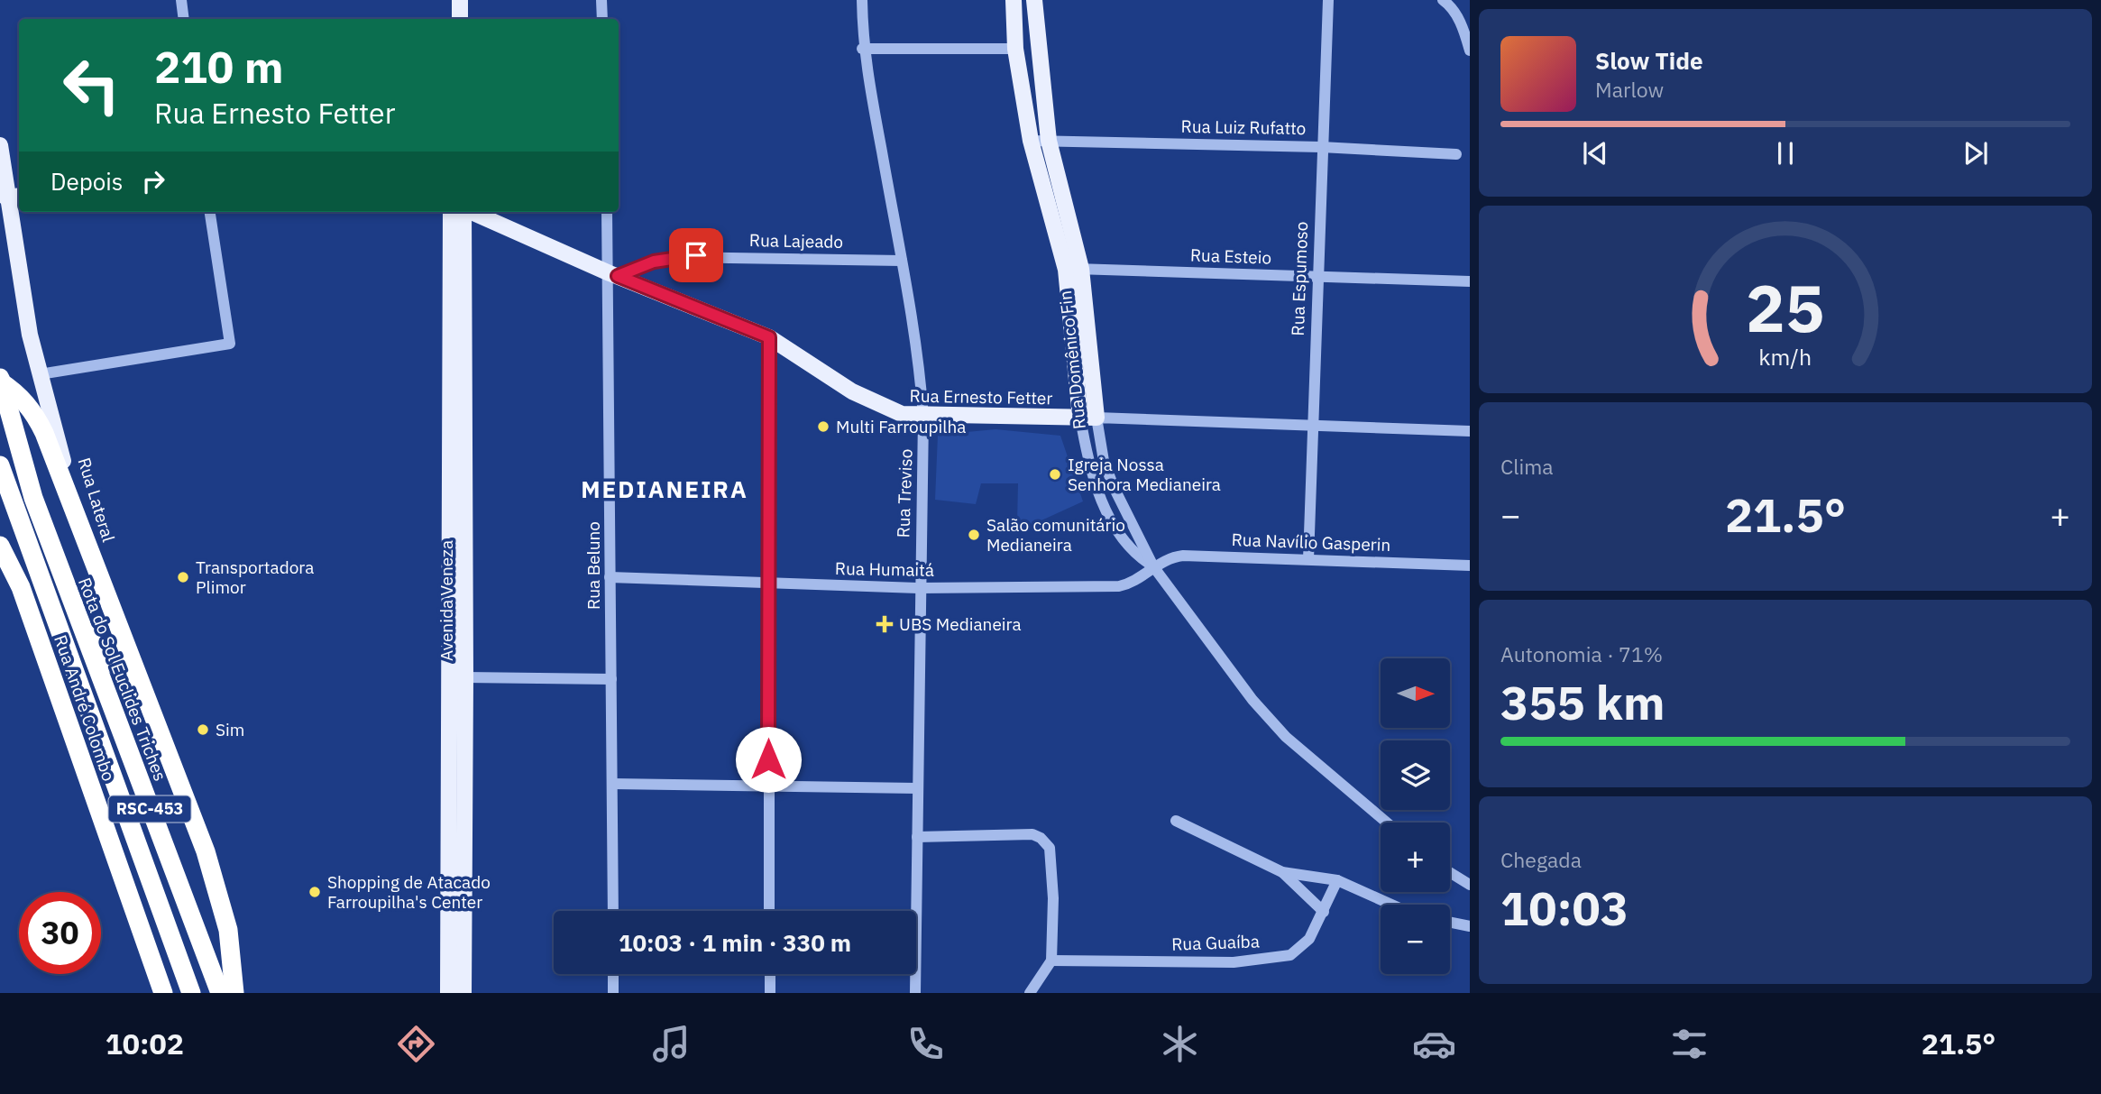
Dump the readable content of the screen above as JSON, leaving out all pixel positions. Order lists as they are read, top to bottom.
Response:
{
  "streets": {
    "highway": [
      "Rua Lateral",
      "Rota do Sol Euclides Triches",
      "Rua André Colombo",
      "RSC-453"
    ],
    "main road": ["Rua Domênico Fin", "Rua Ernesto Fetter", "Avenida Veneza"],
    "street": [
      "Rua Luiz Rufatto",
      "Rua Lajeado",
      "Rua Esteio",
      "Rua Espumoso",
      "Rua Treviso",
      "Rua Navílio Gasperin",
      "Rua Beluno",
      "Rua Humaitá",
      "Rua Guaíba"
    ]
  },
  "crossings": [
    ["Rua Luiz Rufatto", "Rua Espumoso"],
    ["Rua Luiz Rufatto", "Rua Domênico Fin"],
    ["Rua Lajeado", "Rua Ernesto Fetter"],
    ["Rua Lajeado", "Rua Treviso"],
    ["Rua Lajeado", "Rua Beluno"],
    ["Rua Esteio", "Rua Espumoso"],
    ["Rua Esteio", "Rua Domênico Fin"],
    ["Rua Espumoso", "Rua Ernesto Fetter"],
    ["Rua Espumoso", "Rua Navílio Gasperin"],
    ["Rua Domênico Fin", "Rua Ernesto Fetter"],
    ["Rua Domênico Fin", "Rua Navílio Gasperin"],
    ["Rua Domênico Fin", "Rua Humaitá"],
    ["Rua Ernesto Fetter", "Rua Treviso"],
    ["Rua Ernesto Fetter", "Rua Beluno"],
    ["Rua Treviso", "Rua Humaitá"],
    ["Rua Navílio Gasperin", "Rua Humaitá"],
    ["Rua Beluno", "Rua Humaitá"]
  ],
  "districts": ["MEDIANEIRA"],
  "places": {
    "other": [
      "Multi Farroupilha",
      "Igreja Nossa Senhora Medianeira",
      "Salão comunitário Medianeira",
      "Transportadora Plimor",
      "Sim",
      "Shopping de Atacado Farroupilha's Center"
    ],
    "health": ["UBS Medianeira"]
  },
  "north": "right",
  "page": {
    "turn": ["210 m", "Rua Ernesto Fetter"],
    "song": ["Slow Tide", "Marlow"],
    "then": "Depois",
    "tile": [
      "Clima",
      ["Autonomia · 71%", "355 km"],
      ["Chegada", "10:03"]
    ],
    "heat": ["−", "21.5°", "+"],
    "map_buttons": ["+", "−"],
    "limit": "30",
    "trip": "10:03 · 1 min · 330 m",
    "tabs": ["10:02", "21.5°"],
    "gauge": ["25", "km/h"]
  }
}
